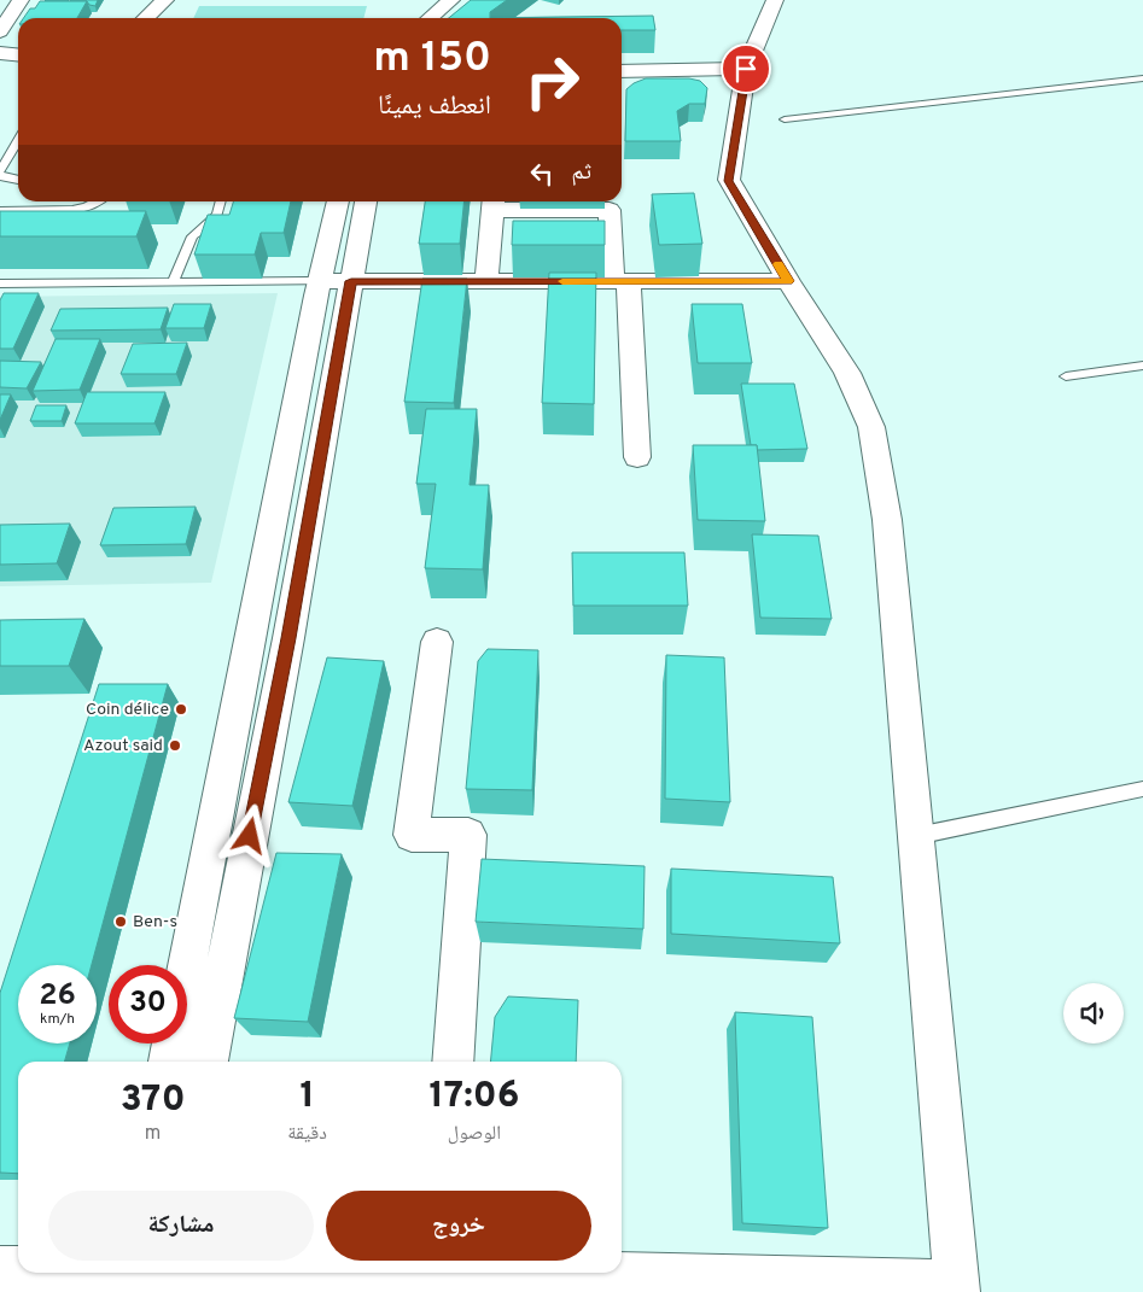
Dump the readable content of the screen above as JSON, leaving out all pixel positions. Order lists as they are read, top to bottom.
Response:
{
  "places": ["Coin délice", "Azout said", "Ben-s"],
  "page": {
    "turn": ["150 m", "انعطف يمينًا"],
    "then": "ثم",
    "speed": "26 km/h",
    "limit": "30",
    "eta": [
      "17:06",
      "الوصول",
      "1",
      "دقيقة",
      "370",
      "m"
    ],
    "buttons": ["خروج", "مشاركة"]
  }
}
